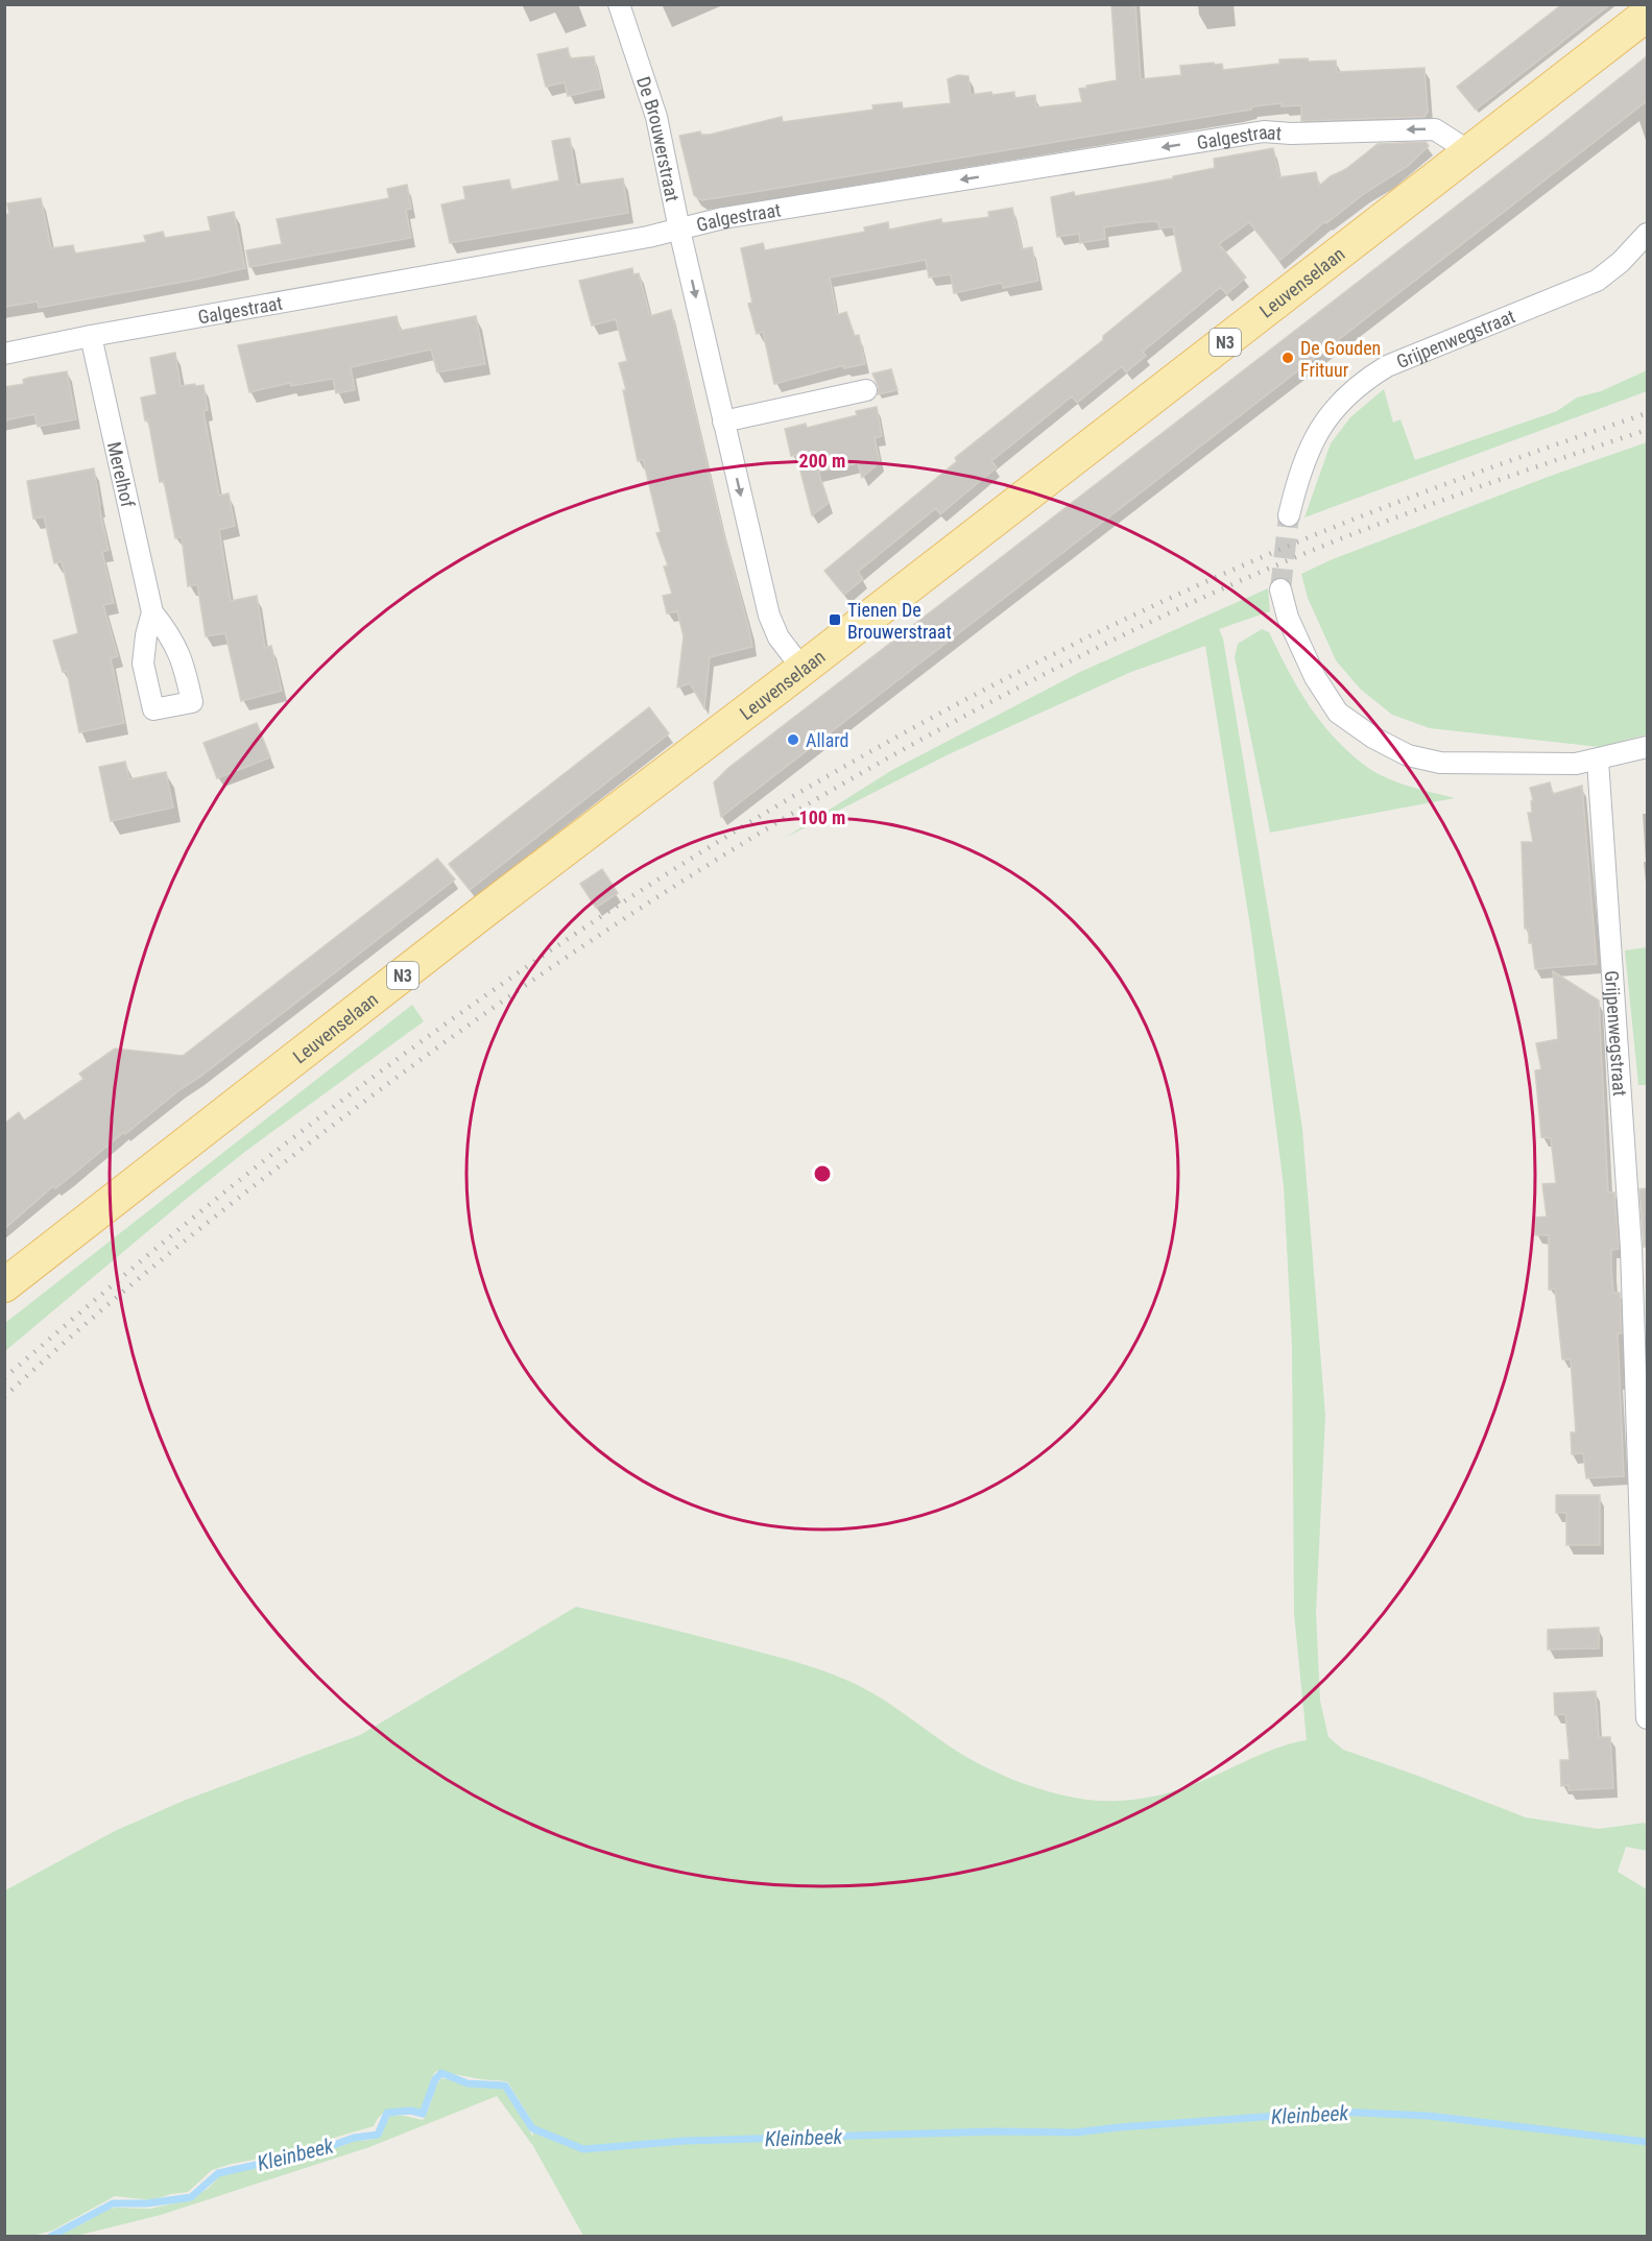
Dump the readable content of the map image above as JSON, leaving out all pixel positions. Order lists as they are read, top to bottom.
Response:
{
  "streets": {
    "main road": ["Leuvenselaan", "N3"],
    "street": [
      "De Brouwerstraat",
      "Galgestraat",
      "Grijpenwegstraat",
      "Merelhof"
    ]
  },
  "crossings": [
    ["De Brouwerstraat", "Galgestraat"],
    ["De Brouwerstraat", "Leuvenselaan"],
    ["Galgestraat", "Leuvenselaan"],
    ["Galgestraat", "Merelhof"]
  ],
  "one_way": ["De Brouwerstraat", "Galgestraat"],
  "water": ["Kleinbeek"],
  "places": {
    "other": ["De Gouden Frituur", "Allard"],
    "transit": ["Tienen De Brouwerstraat"]
  },
  "rings": ["200 m", "100 m"]
}
